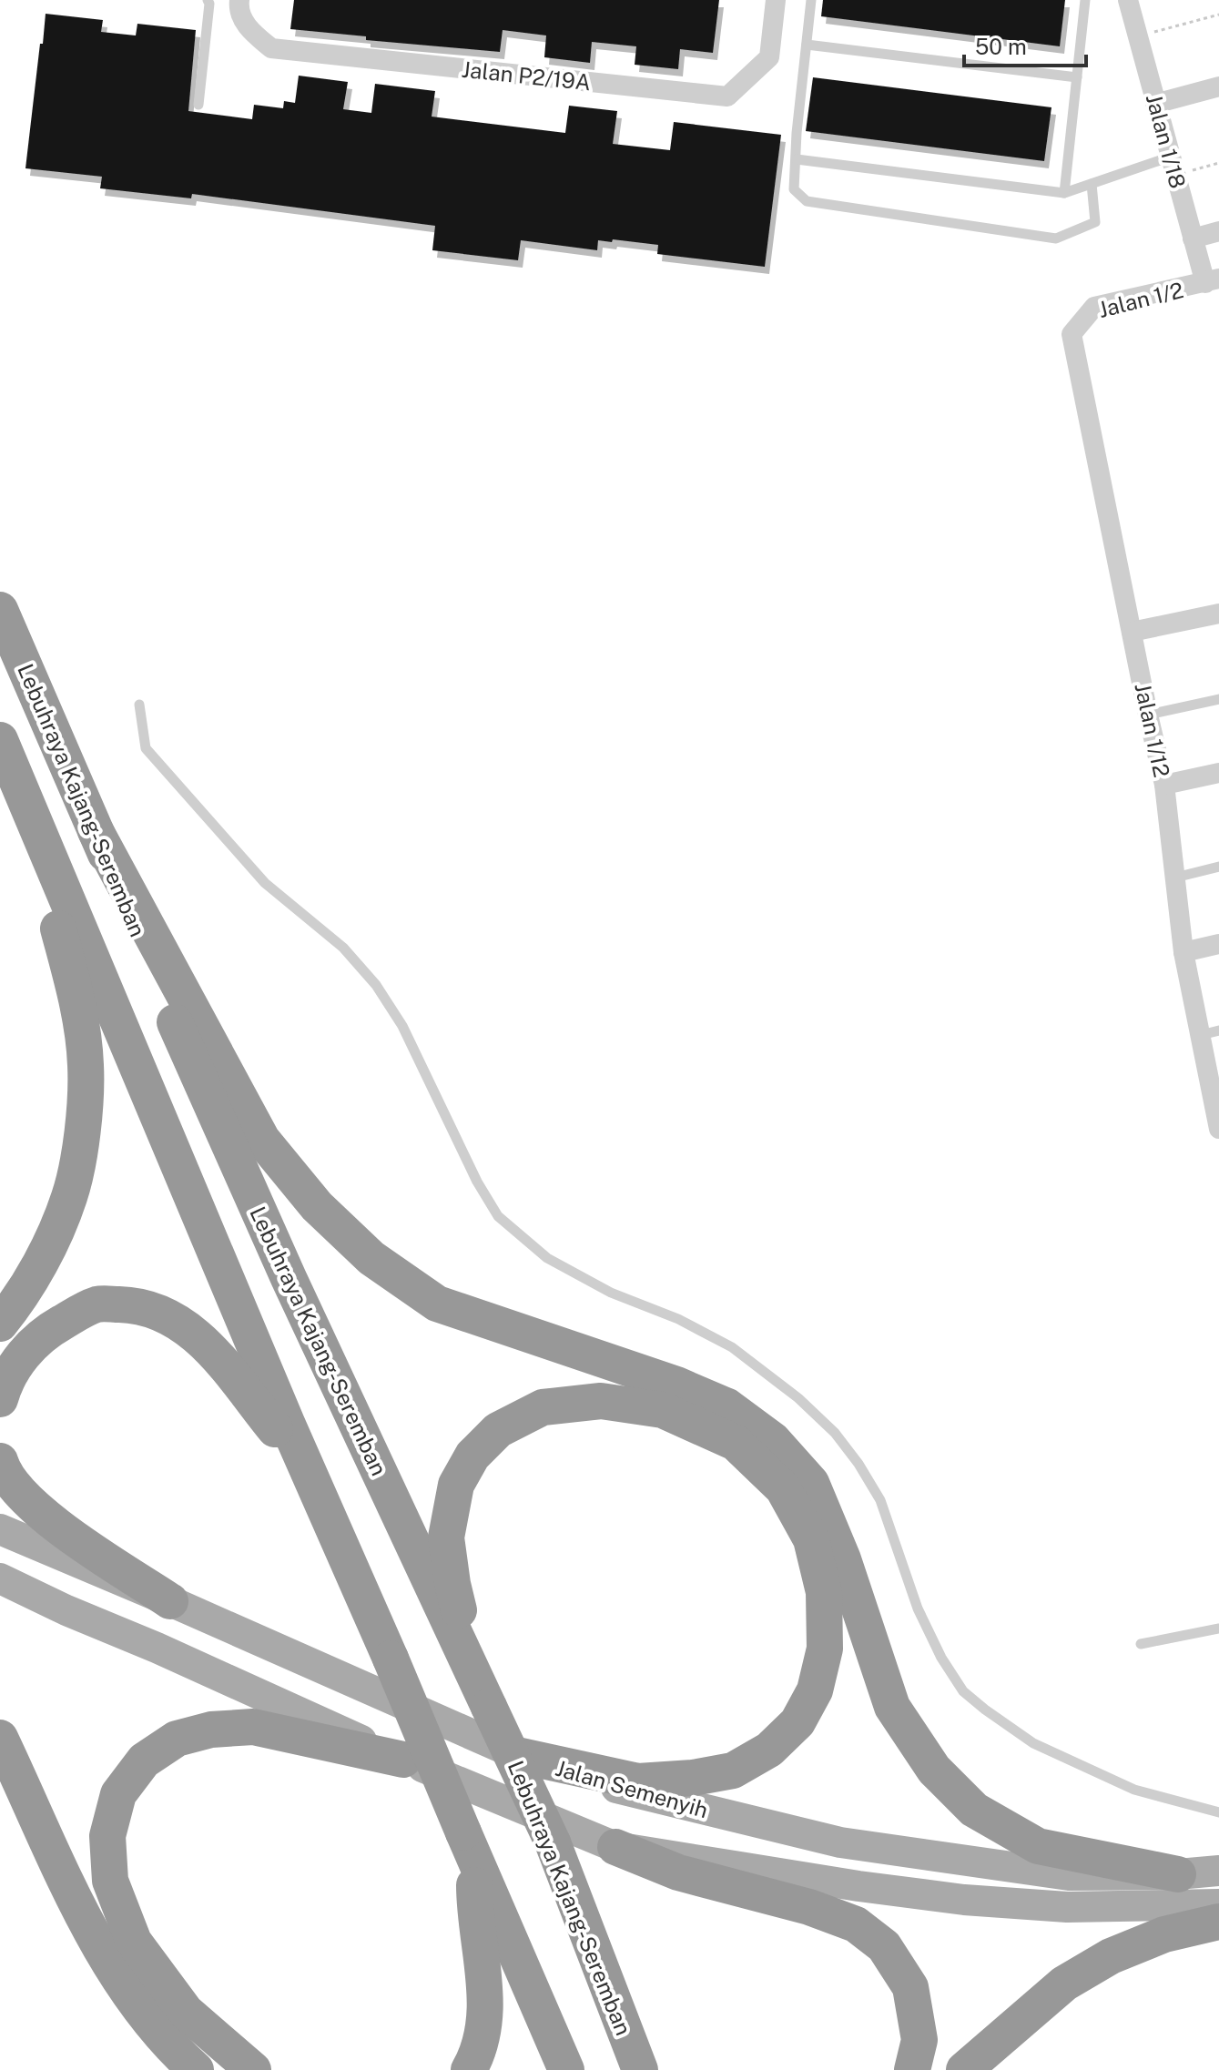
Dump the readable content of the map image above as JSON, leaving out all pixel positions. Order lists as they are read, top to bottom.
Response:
{
  "streets": {
    "highway": ["Lebuhraya Kajang-Seremban"],
    "main road": ["Jalan Semenyih"],
    "street": [
      "Jalan P2/19A",
      "Jalan 1/18",
      "Jalan 1/2",
      "Jalan 1/12"
    ]
  },
  "crossings": [
    ["Jalan 1/18", "Jalan 1/2"],
    ["Jalan 1/2", "Jalan 1/12"]
  ],
  "scale_bar": "50 m"
}
